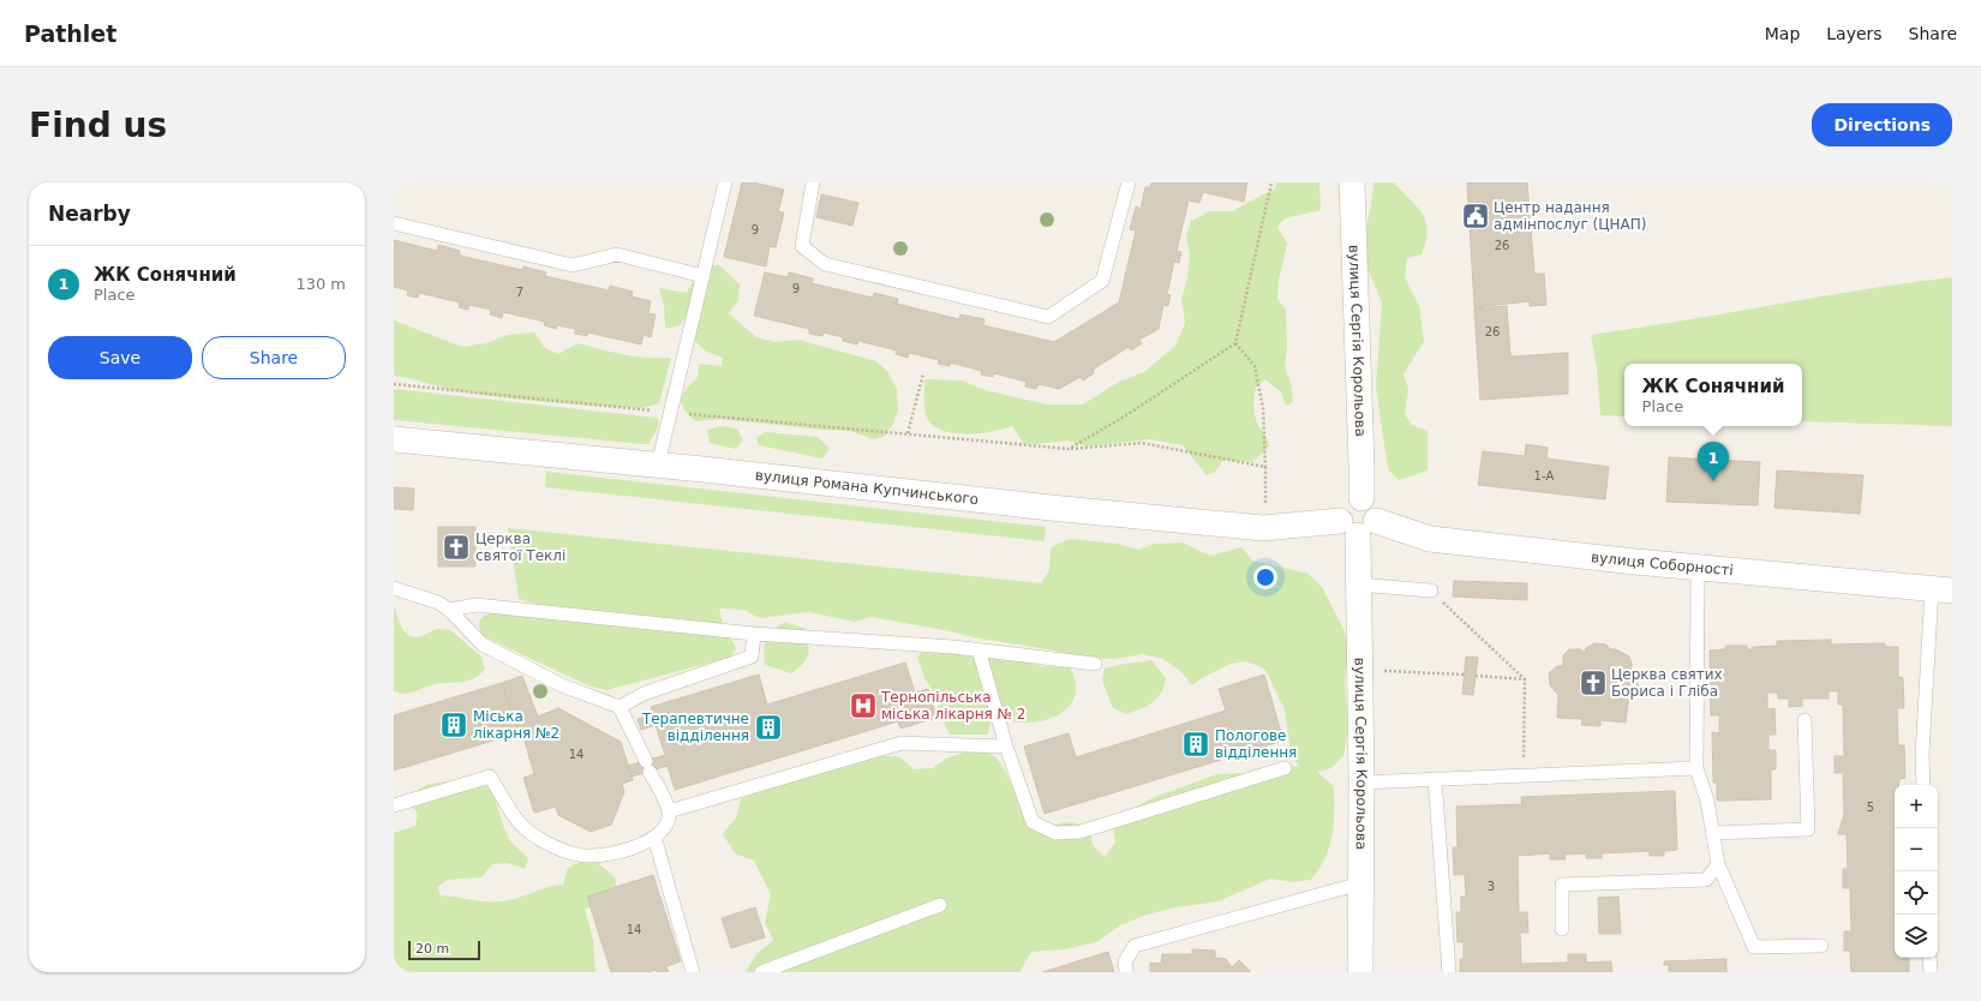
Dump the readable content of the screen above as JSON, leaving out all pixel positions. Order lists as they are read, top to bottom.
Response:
{
  "streets": {
    "street": ["вулиця Сергія Корольова", "вулиця Романа Купчинського", "вулиця Соборності"]
  },
  "crossings": [
    ["вулиця Сергія Корольова", "вулиця Романа Купчинського"],
    ["вулиця Сергія Корольова", "вулиця Соборності"],
    ["вулиця Романа Купчинського", "вулиця Соборності"]
  ],
  "places": {
    "public building": ["Центр надання адмінпослуг (ЦНАП)"],
    "church": ["Церква святої Теклі", "Церква святих Бориса і Гліба"],
    "hospital": ["Тернопільська міська лікарня № 2"],
    "building": ["Міська лікарня №2", "Терапевтичне відділення", "Пологове відділення"]
  },
  "house_numbers": [
    "9",
    "26",
    "9",
    "7",
    "26",
    "1-А",
    "14",
    "5",
    "3",
    "14"
  ],
  "scale_bar": "20 m",
  "page": {
    "header": "Pathlet",
    "nav": ["Map", "Layers", "Share"],
    "buttons": [
      "Directions",
      ["Save", "Share"]
    ],
    "title": "Find us",
    "heading": "Nearby",
    "list": [
      {
        "mark": "1",
        "name": "ЖК Сонячний",
        "note": "Place",
        "value": "130 m"
      }
    ],
    "popup": ["ЖК Сонячний", "Place"],
    "pins": "1",
    "map_buttons": ["+", "−"],
    "scale": "20 m"
  }
}
